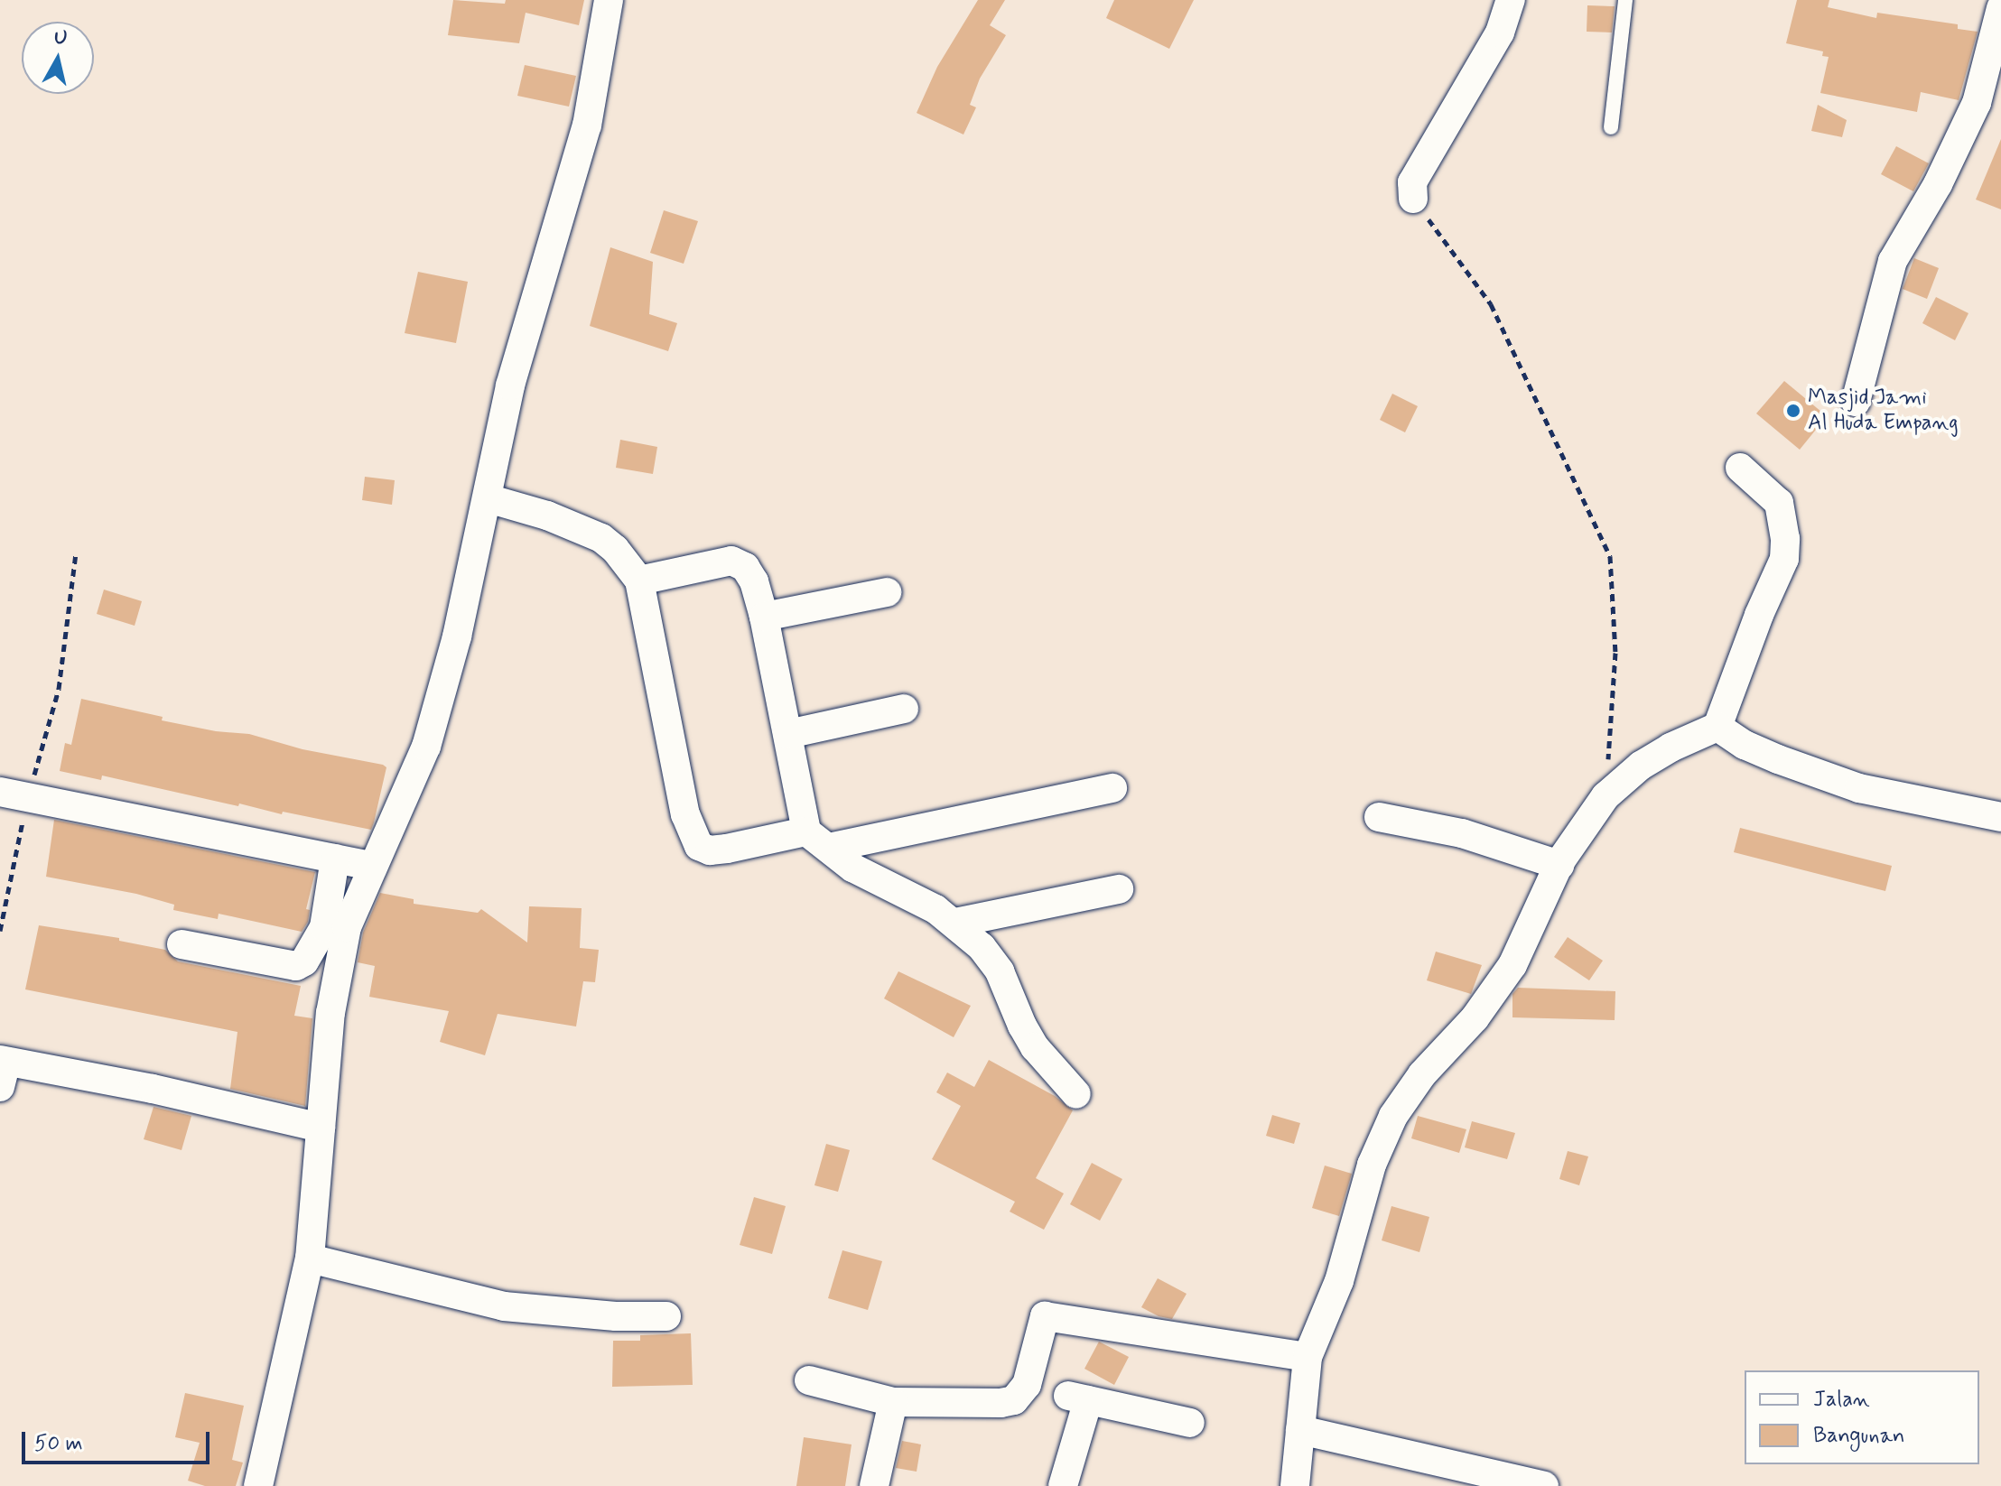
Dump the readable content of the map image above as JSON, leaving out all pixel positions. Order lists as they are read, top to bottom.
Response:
{
  "places": ["Masjid Jami Al Huda Empang"],
  "legend": ["Jalan", "Bangunan"],
  "scale_bar": "50 m",
  "north": "top"
}
